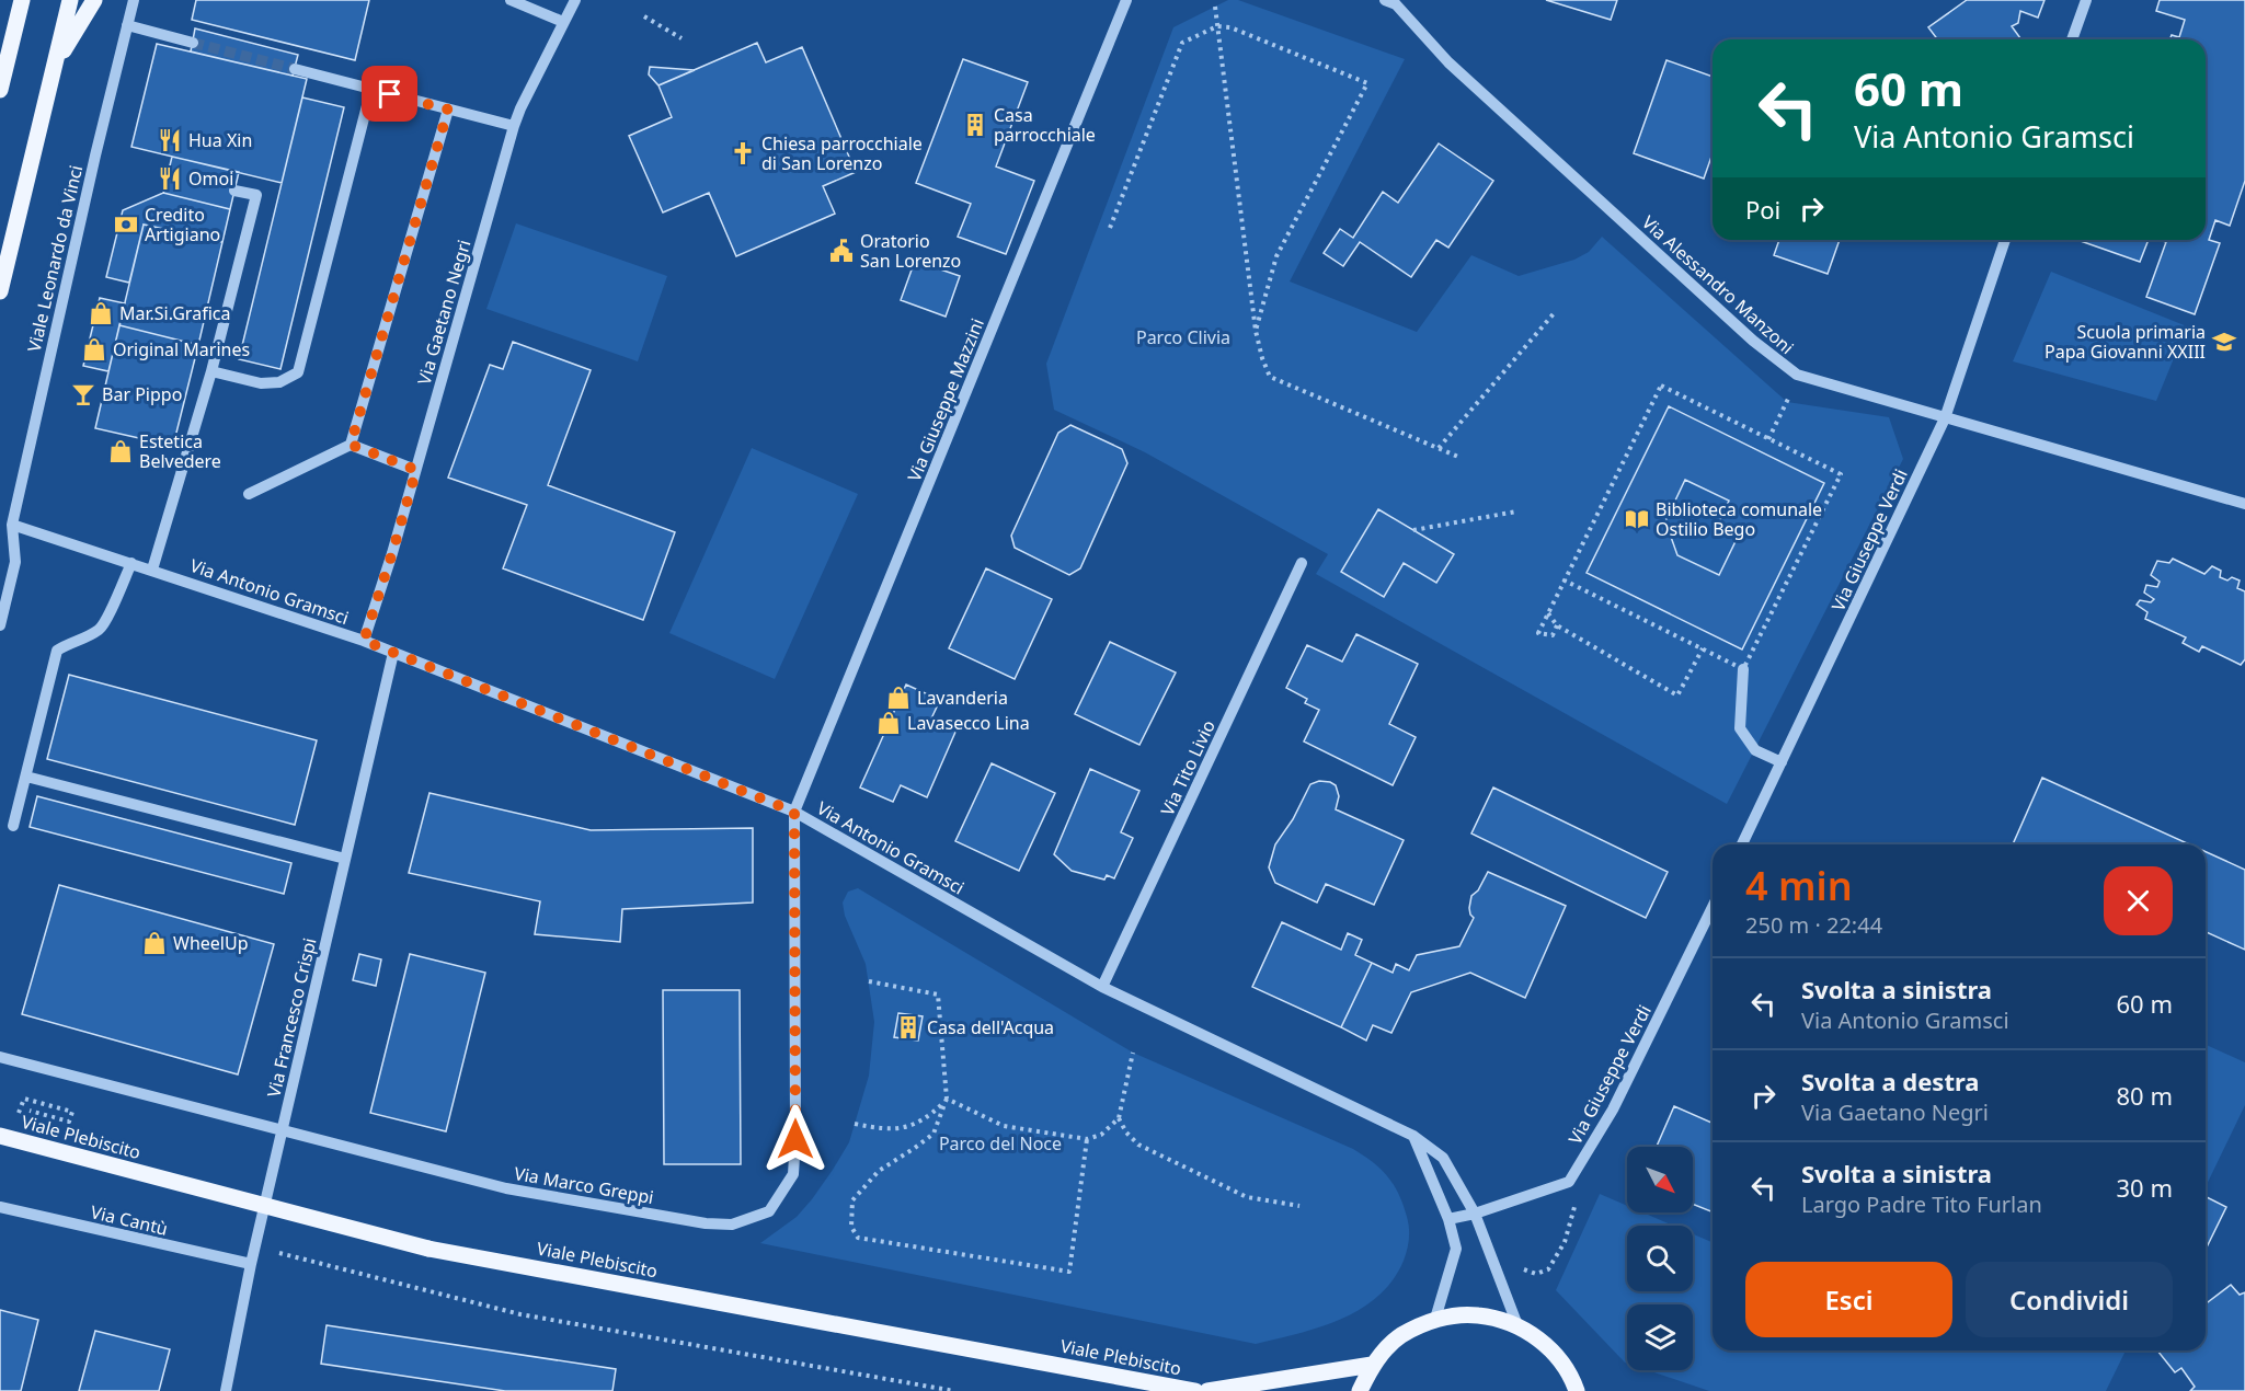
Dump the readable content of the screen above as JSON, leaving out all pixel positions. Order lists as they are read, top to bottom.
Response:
{
  "streets": {
    "main road": ["Viale Plebiscito"],
    "street": [
      "Viale Leonardo da Vinci",
      "Via Alessandro Manzoni",
      "Via Gaetano Negri",
      "Via Giuseppe Mazzini",
      "Via Giuseppe Verdi",
      "Via Antonio Gramsci",
      "Via Tito Livio",
      "Via Francesco Crispi",
      "Via Marco Greppi",
      "Via Cantù"
    ]
  },
  "crossings": [
    ["Viale Leonardo da Vinci", "Via Antonio Gramsci"],
    ["Via Alessandro Manzoni", "Via Giuseppe Verdi"],
    ["Via Gaetano Negri", "Via Antonio Gramsci"],
    ["Via Giuseppe Mazzini", "Via Antonio Gramsci"],
    ["Via Giuseppe Mazzini", "Via Marco Greppi"],
    ["Via Antonio Gramsci", "Via Tito Livio"],
    ["Via Antonio Gramsci", "Via Francesco Crispi"],
    ["Via Antonio Gramsci", "Via Marco Greppi"],
    ["Via Francesco Crispi", "Via Marco Greppi"],
    ["Via Francesco Crispi", "Via Cantù"]
  ],
  "parks": ["Parco Clivia", "Parco del Noce"],
  "places": {
    "building": ["Casa parrocchiale", "Casa dell'Acqua"],
    "restaurant": ["Hua Xin", "Omoi"],
    "church": ["Chiesa parrocchiale di San Lorenzo"],
    "bank": ["Credito Artigiano"],
    "public building": ["Oratorio San Lorenzo"],
    "shop": [
      "Mar.Si.Grafica",
      "Original Marines",
      "Estetica Belvedere",
      "Lavanderia",
      "Lavasecco Lina",
      "WheelUp"
    ],
    "school or university": ["Scuola primaria Papa Giovanni XXIII"],
    "bar": ["Bar Pippo"],
    "library": ["Biblioteca comunale Ostilio Bego"]
  },
  "north": "bottom right",
  "page": {
    "turn": ["60 m", "Via Antonio Gramsci"],
    "then": "Poi",
    "heading": ["4 min", "250 m · 22:44"],
    "list": [
      {
        "name": "Svolta a sinistra",
        "note": "Via Antonio Gramsci",
        "value": "60 m"
      },
      {
        "name": "Svolta a destra",
        "note": "Via Gaetano Negri",
        "value": "80 m"
      },
      {
        "name": "Svolta a sinistra",
        "note": "Largo Padre Tito Furlan",
        "value": "30 m"
      }
    ],
    "buttons": ["Esci", "Condividi"]
  }
}
